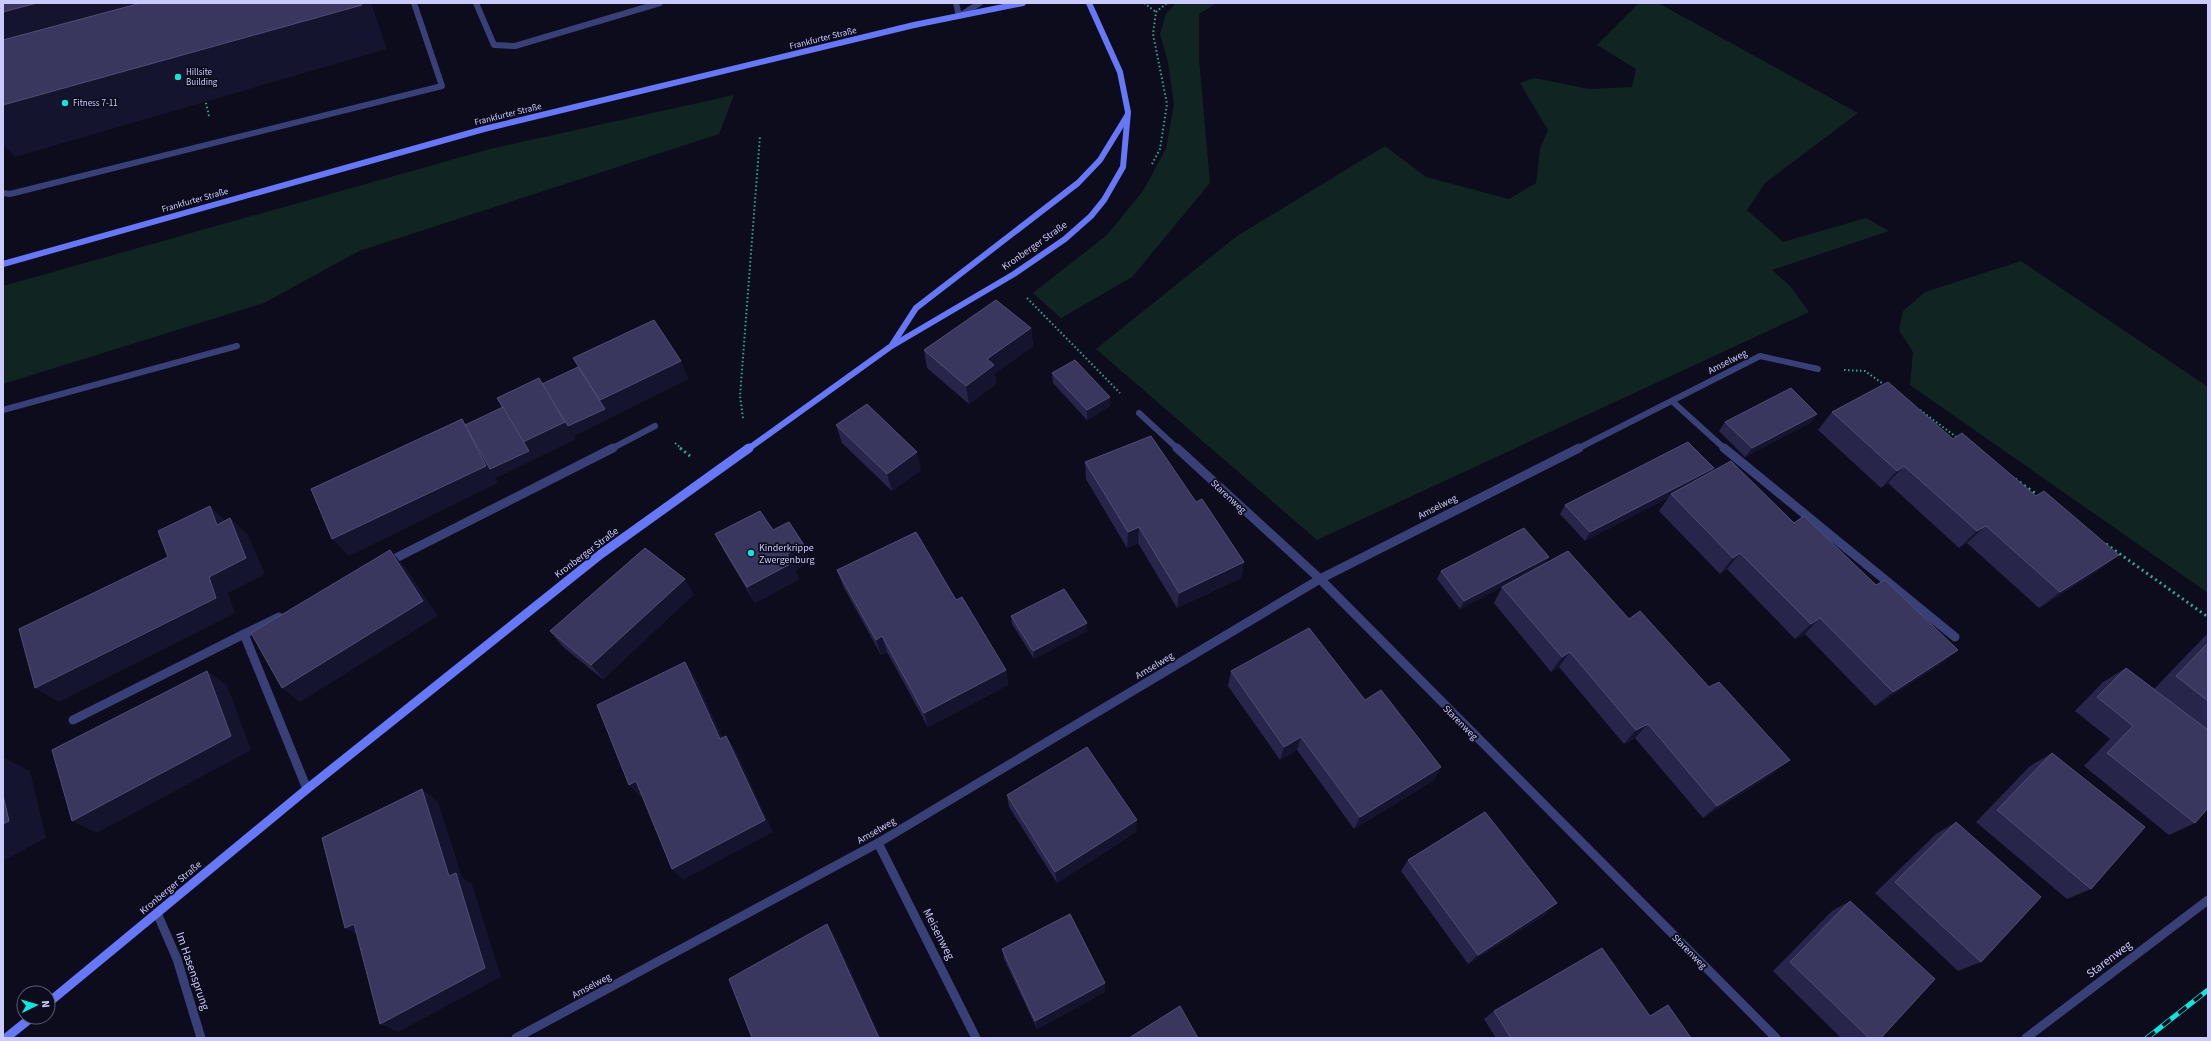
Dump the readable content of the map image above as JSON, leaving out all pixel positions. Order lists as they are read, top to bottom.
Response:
{
  "streets": {
    "street": [
      "Frankfurter Straße",
      "Kronberger Straße",
      "Amselweg",
      "Starenweg",
      "Meisenweg",
      "Im Hasensprung"
    ]
  },
  "crossings": [
    ["Kronberger Straße", "Im Hasensprung"],
    ["Amselweg", "Starenweg"],
    ["Amselweg", "Meisenweg"]
  ],
  "places": ["Hillsite Building", "Fitness 7-11", "Kinderkrippe Zwergenburg"],
  "north": "right"
}
